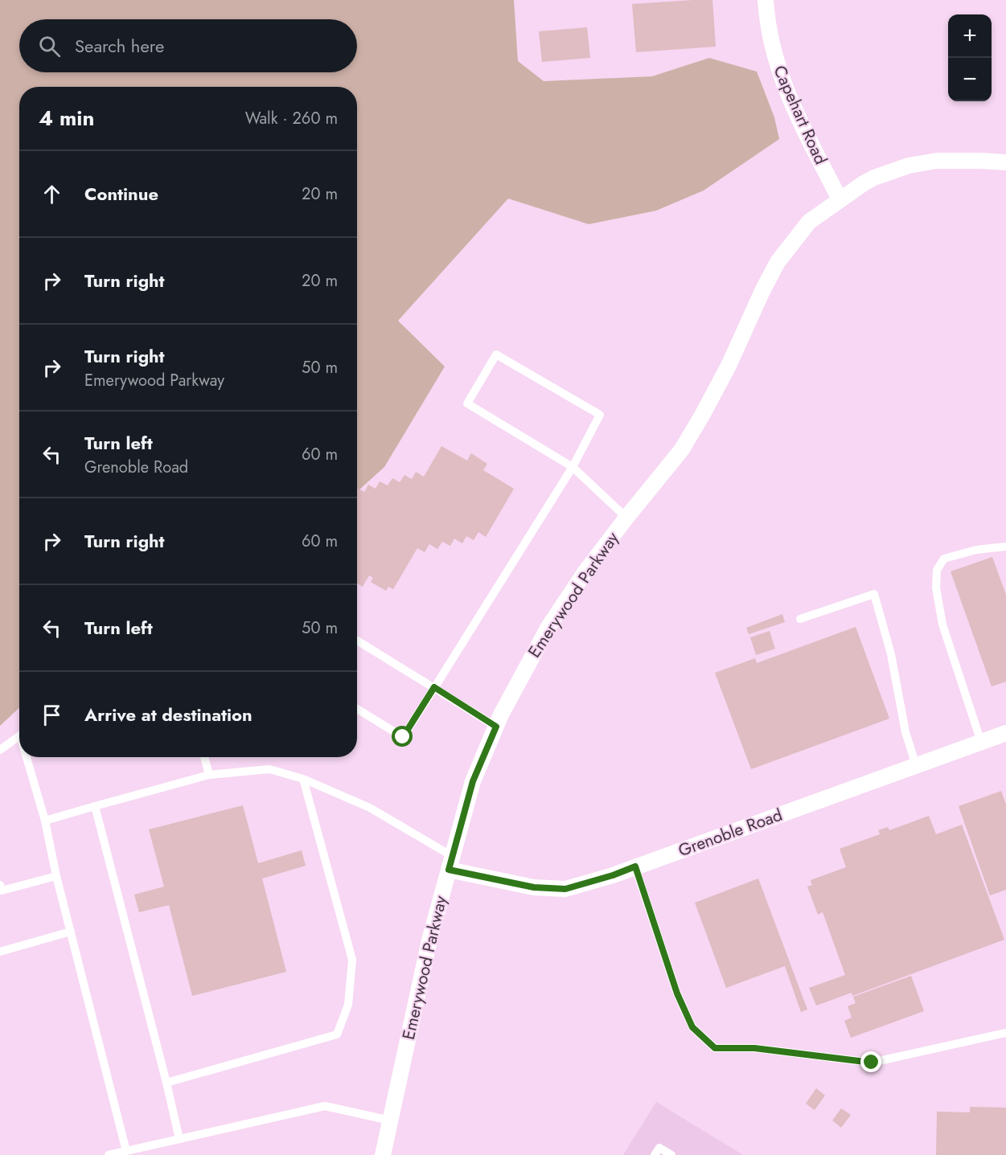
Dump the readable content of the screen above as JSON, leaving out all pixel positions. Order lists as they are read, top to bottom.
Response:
{
  "streets": {
    "street": ["Capehart Road", "Emerywood Parkway", "Grenoble Road"]
  },
  "crossings": [
    ["Capehart Road", "Emerywood Parkway"],
    ["Emerywood Parkway", "Grenoble Road"]
  ],
  "page": {
    "map_buttons": ["+", "−"],
    "search": "Search here",
    "heading": ["4 min", "Walk · 260 m"],
    "list": [
      ["Continue", "20 m"],
      ["Turn right", "20 m"],
      ["Turn right", "Emerywood Parkway", "50 m"],
      ["Turn left", "Grenoble Road", "60 m"],
      ["Turn right", "60 m"],
      ["Turn left", "50 m"],
      "Arrive at destination"
    ]
  }
}
